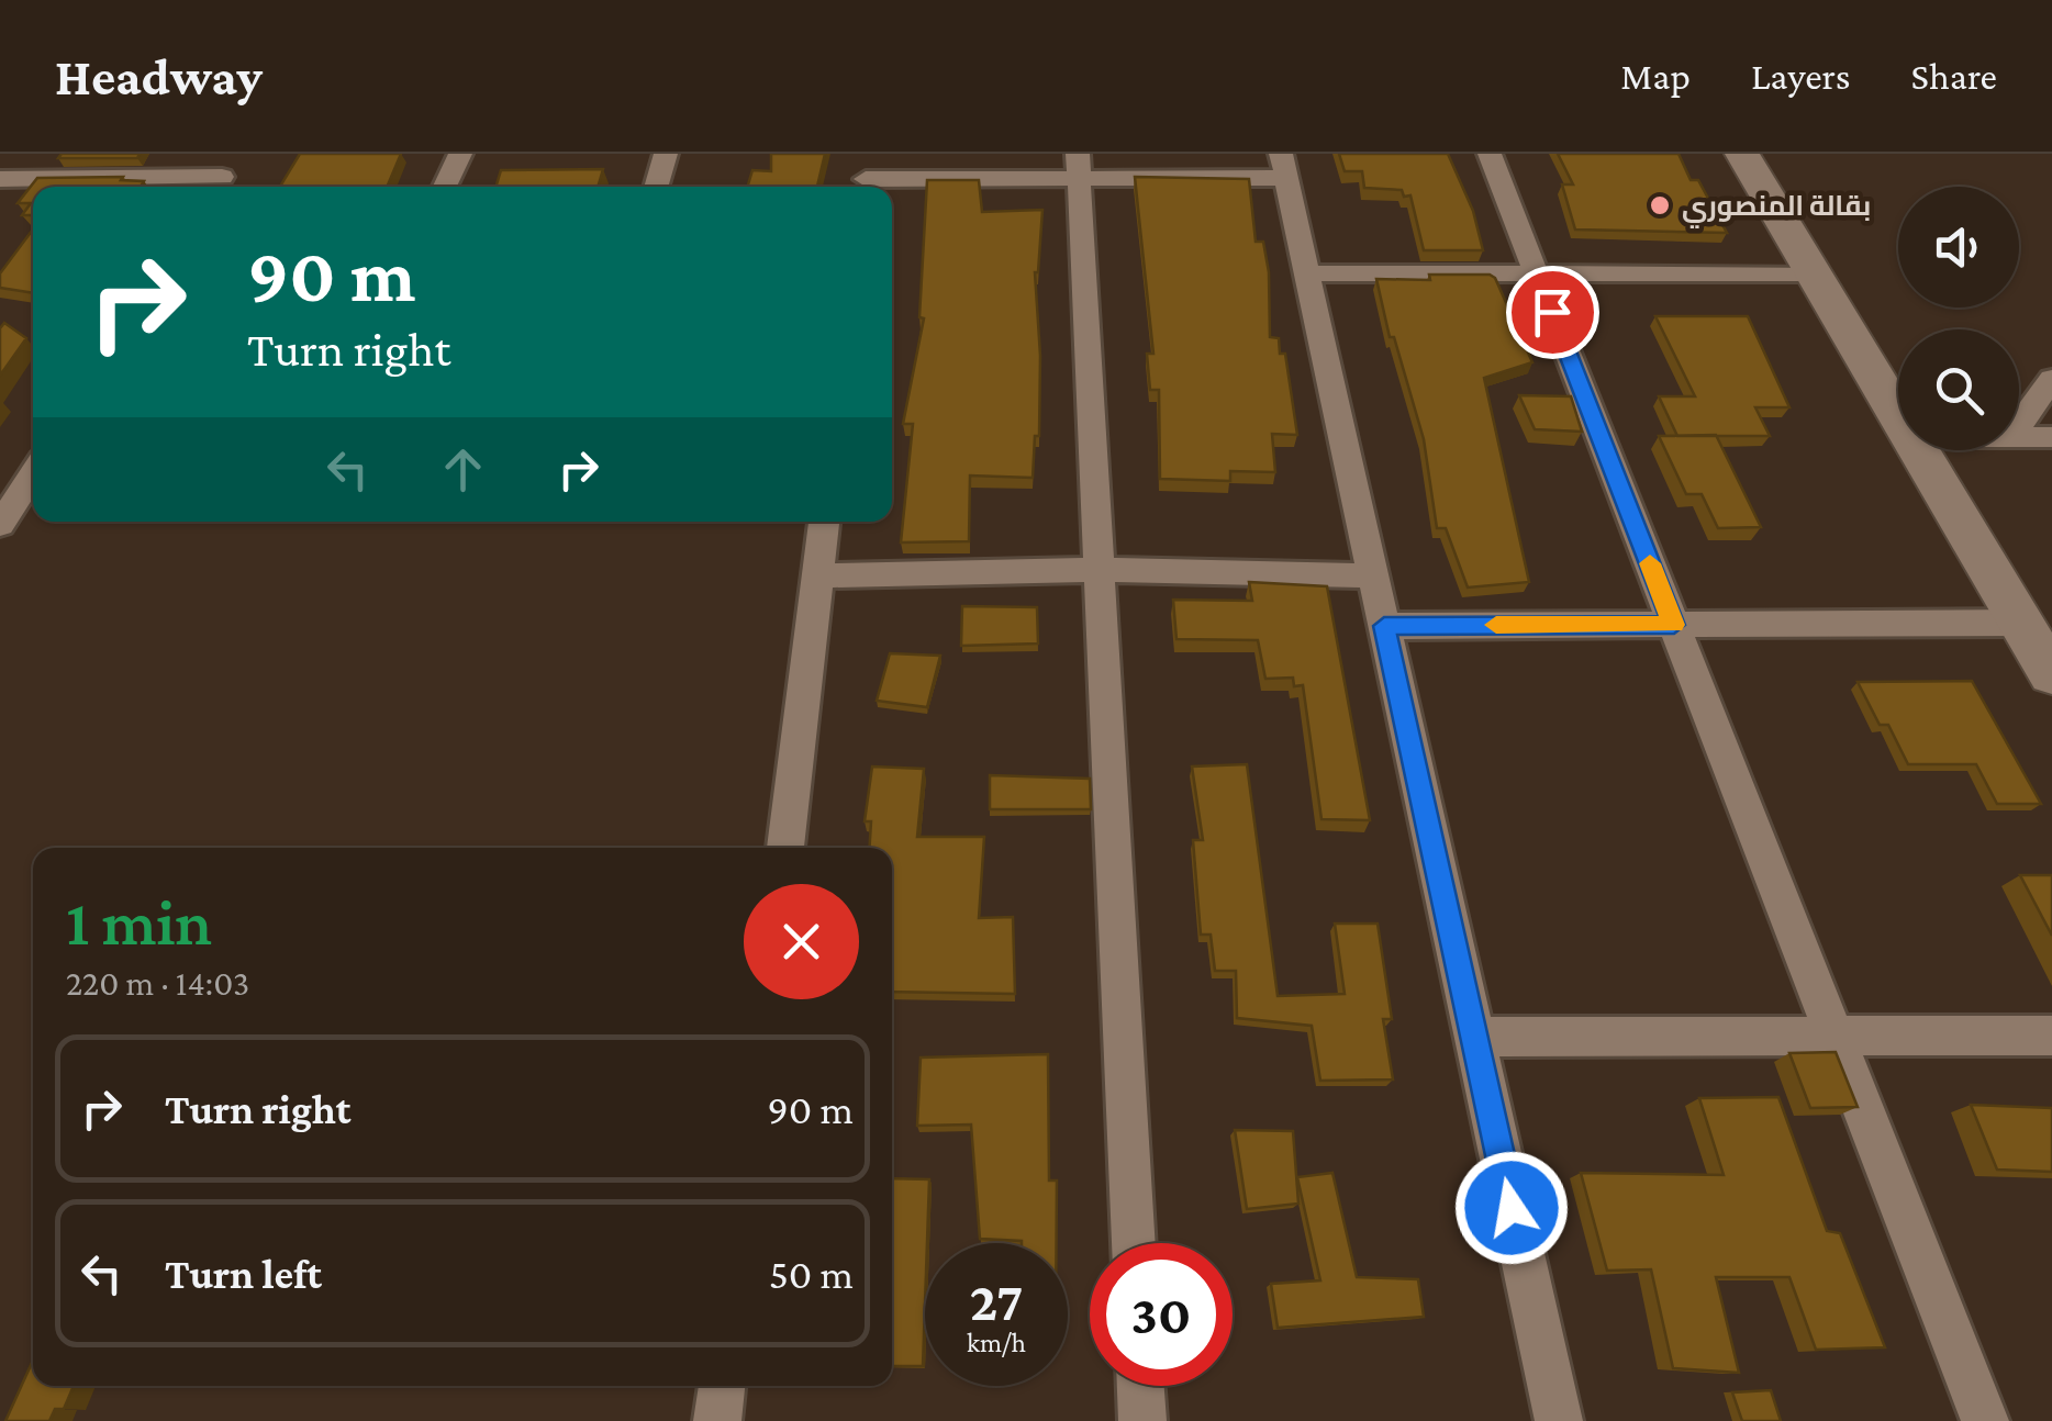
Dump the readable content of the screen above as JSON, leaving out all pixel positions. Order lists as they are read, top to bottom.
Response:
{
  "places": ["بقالة المنصوري"],
  "page": {
    "header": "Headway",
    "nav": ["Map", "Layers", "Share"],
    "turn": ["90 m", "Turn right"],
    "heading": ["1 min", "220 m · 14:03"],
    "list": [
      {
        "name": "Turn right",
        "value": "90 m"
      },
      {
        "name": "Turn left",
        "value": "50 m"
      }
    ],
    "speed": "27 km/h",
    "limit": "30"
  }
}
